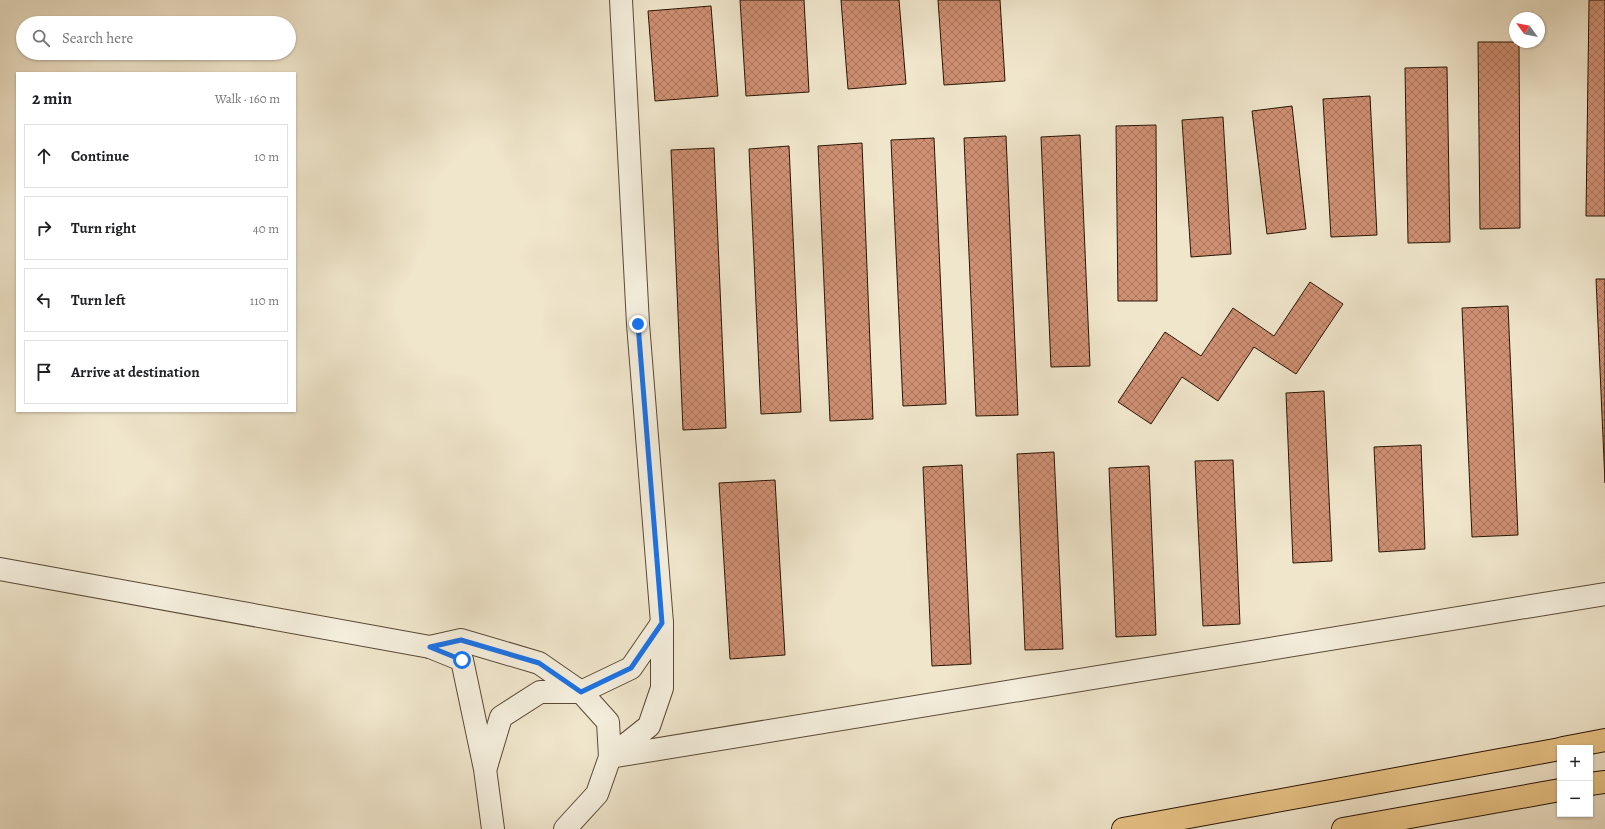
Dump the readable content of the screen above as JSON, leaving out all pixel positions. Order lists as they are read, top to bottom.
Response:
{
  "north": "top left",
  "page": {
    "search": "Search here",
    "heading": ["2 min", "Walk · 160 m"],
    "list": [
      ["Continue", "10 m"],
      ["Turn right", "40 m"],
      ["Turn left", "110 m"],
      "Arrive at destination"
    ],
    "map_buttons": ["+", "−"]
  }
}
